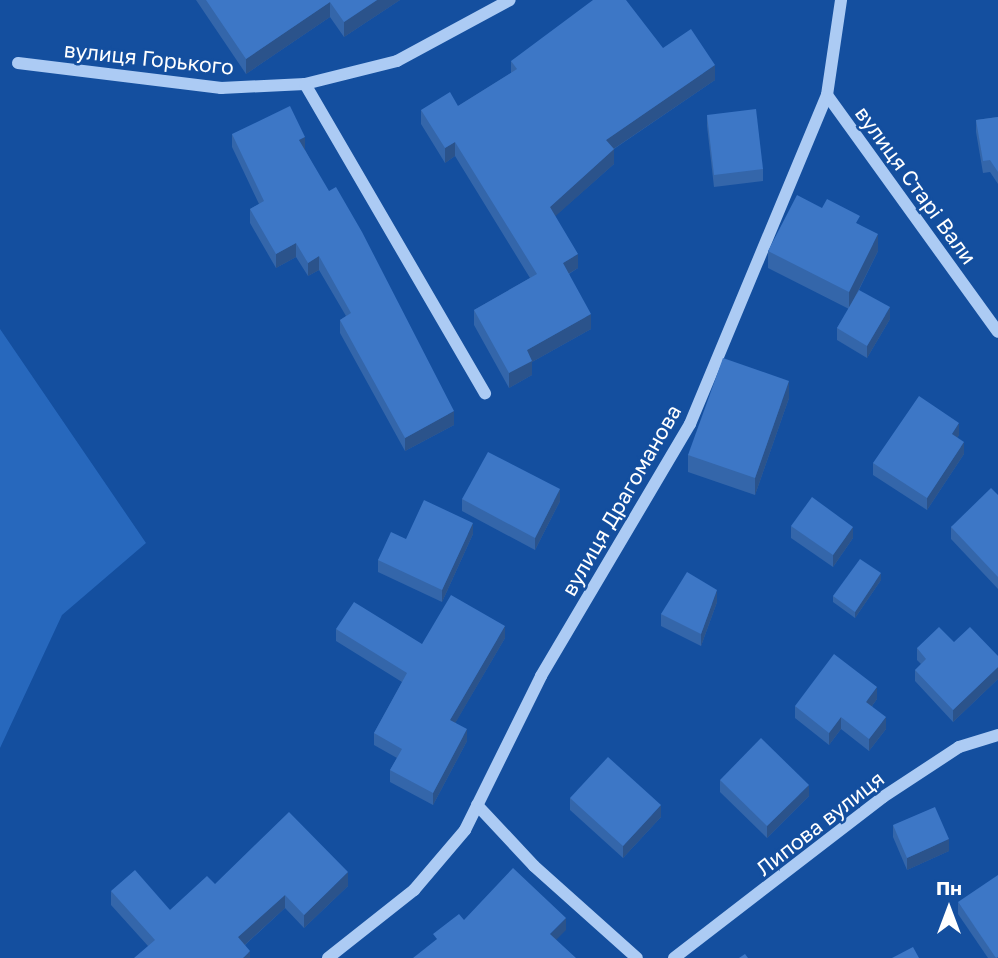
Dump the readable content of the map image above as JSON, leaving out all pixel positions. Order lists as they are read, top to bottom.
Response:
{
  "streets": {
    "street": [
      "вулиця Горького",
      "вулиця Старі Вали",
      "вулиця Драгоманова",
      "Липова вулиця"
    ]
  },
  "crossings": [
    ["вулиця Старі Вали", "вулиця Драгоманова"]
  ],
  "north": "top"
}
